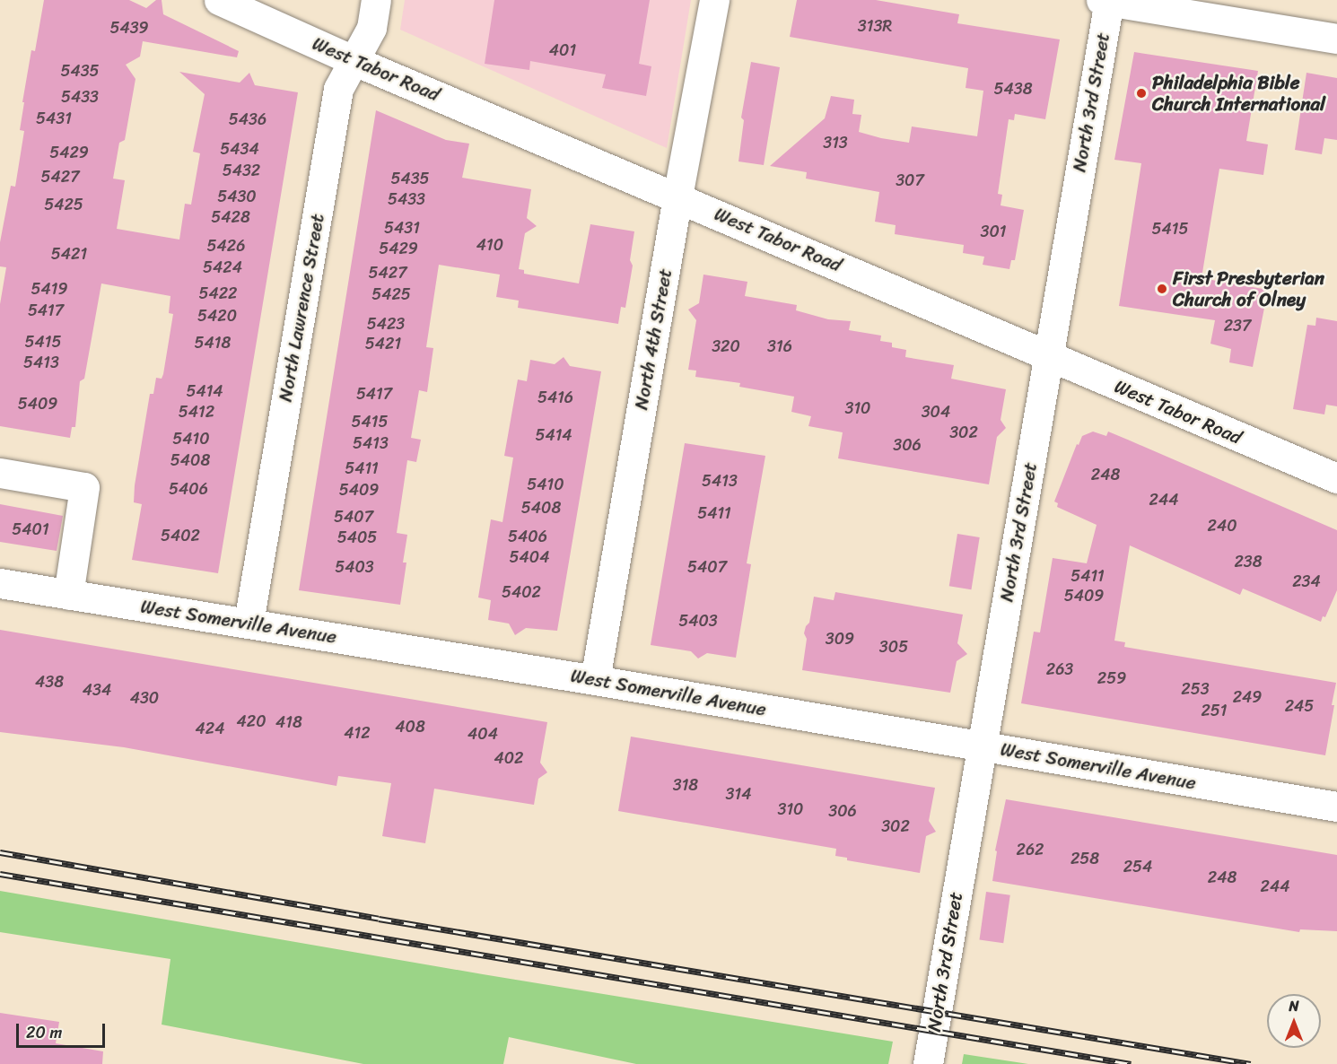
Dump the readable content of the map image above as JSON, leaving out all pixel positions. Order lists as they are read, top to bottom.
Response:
{
  "streets": {
    "street": [
      "West Tabor Road",
      "North 3rd Street",
      "North Lawrence Street",
      "North 4th Street",
      "West Somerville Avenue"
    ]
  },
  "crossings": [
    ["West Tabor Road", "North 3rd Street"],
    ["West Tabor Road", "North Lawrence Street"],
    ["West Tabor Road", "North 4th Street"],
    ["North 3rd Street", "West Somerville Avenue"],
    ["North Lawrence Street", "West Somerville Avenue"],
    ["North 4th Street", "West Somerville Avenue"]
  ],
  "places": ["Philadelphia Bible Church International", "First Presbyterian Church of Olney"],
  "house_numbers": [
    "313R",
    "5439",
    "401",
    "5435",
    "5438",
    "5433",
    "5431",
    "5436",
    "313",
    "5434",
    "5429",
    "5432",
    "5427",
    "5435",
    "307",
    "5430",
    "5433",
    "5425",
    "5428",
    "5431",
    "5415",
    "301",
    "410",
    "5426",
    "5429",
    "5421",
    "5424",
    "5427",
    "5419",
    "5422",
    "5425",
    "5417",
    "5420",
    "5423",
    "237",
    "5415",
    "5418",
    "5421",
    "320",
    "316",
    "5413",
    "5414",
    "5417",
    "5416",
    "5409",
    "310",
    "5412",
    "304",
    "5415",
    "302",
    "5414",
    "5410",
    "5413",
    "306",
    "5408",
    "5411",
    "248",
    "5413",
    "5410",
    "5406",
    "5409",
    "244",
    "5408",
    "5411",
    "5407",
    "240",
    "5401",
    "5402",
    "5406",
    "5405",
    "5404",
    "238",
    "5403",
    "5407",
    "5411",
    "234",
    "5402",
    "5409",
    "5403",
    "309",
    "305",
    "263",
    "259",
    "438",
    "253",
    "434",
    "249",
    "430",
    "245",
    "251",
    "420",
    "418",
    "408",
    "424",
    "412",
    "404",
    "402",
    "318",
    "314",
    "310",
    "306",
    "302",
    "262",
    "258",
    "254",
    "248",
    "244"
  ],
  "scale_bar": "20 m",
  "north": "top"
}
